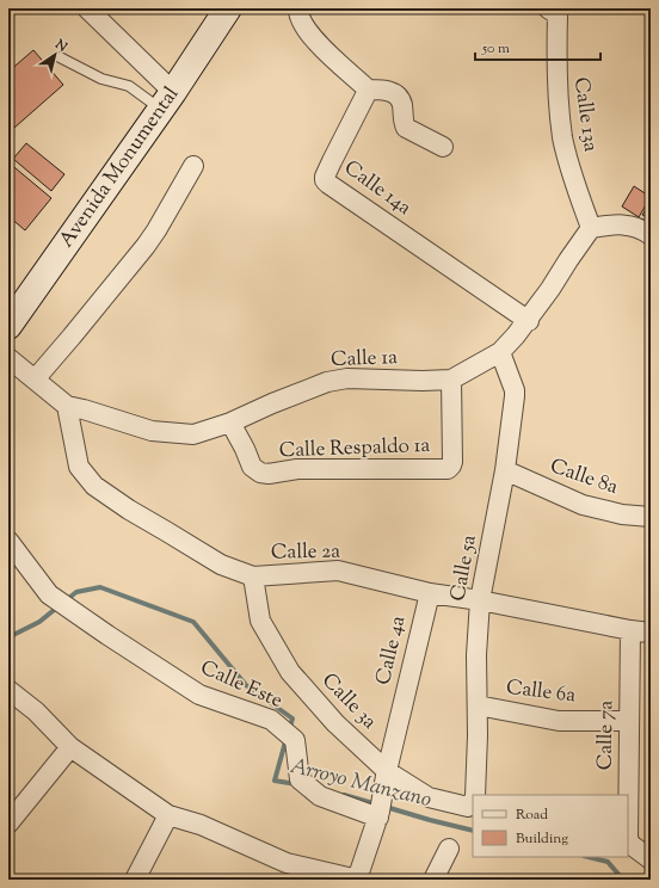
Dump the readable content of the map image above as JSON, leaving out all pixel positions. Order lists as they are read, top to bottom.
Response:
{
  "streets": {
    "main road": ["Avenida Monumental"],
    "street": [
      "Calle 13a",
      "Calle 14a",
      "Calle 1a",
      "Calle Respaldo 1a",
      "Calle 8a",
      "Calle 2a",
      "Calle 5a",
      "Calle 4a",
      "Calle Este",
      "Calle 6a",
      "Calle 3a",
      "Calle 7a"
    ]
  },
  "crossings": [
    ["Calle 13a", "Calle 1a"],
    ["Calle 14a", "Calle 1a"],
    ["Calle 1a", "Calle Respaldo 1a"],
    ["Calle 1a", "Calle 2a"],
    ["Calle 1a", "Calle 5a"],
    ["Calle 8a", "Calle 5a"],
    ["Calle 2a", "Calle 5a"],
    ["Calle 2a", "Calle 4a"],
    ["Calle 2a", "Calle 3a"],
    ["Calle 2a", "Calle 7a"],
    ["Calle 5a", "Calle 6a"],
    ["Calle 4a", "Calle Este"],
    ["Calle 4a", "Calle 3a"],
    ["Calle 6a", "Calle 7a"]
  ],
  "water": ["Arroyo Manzano"],
  "legend": ["Road", "Building"],
  "scale_bar": "50 m",
  "north": "top right"
}
